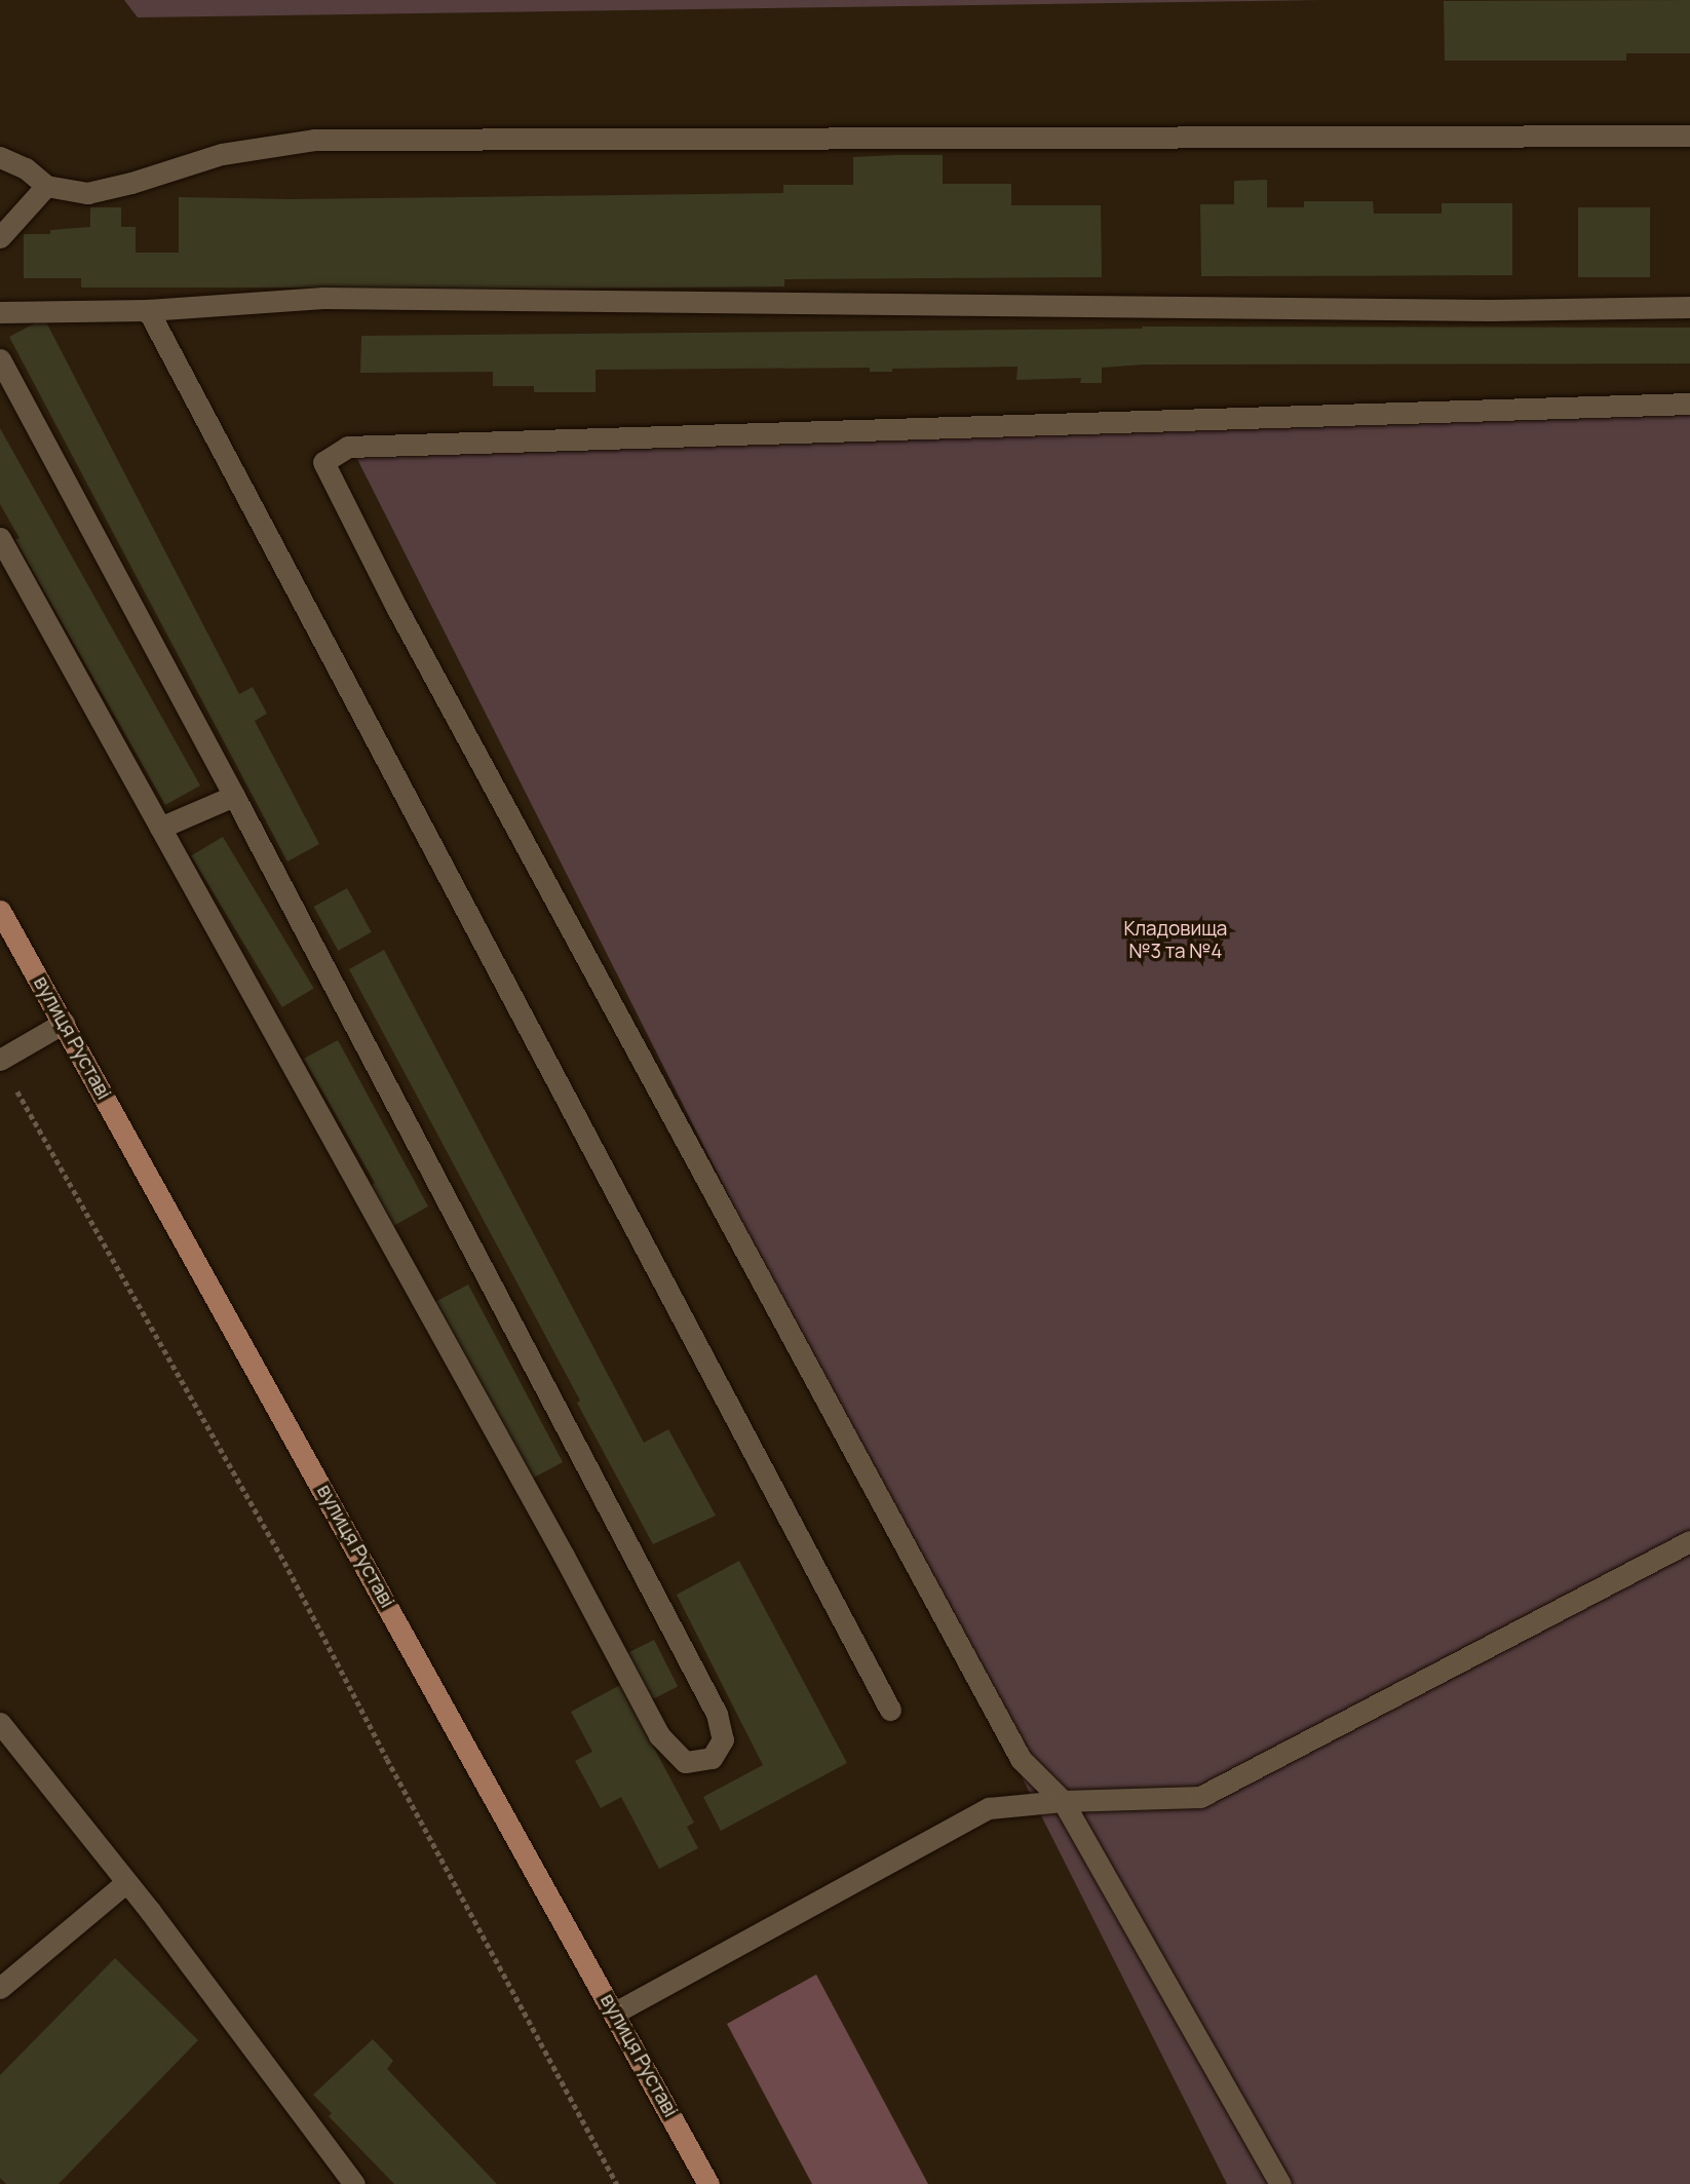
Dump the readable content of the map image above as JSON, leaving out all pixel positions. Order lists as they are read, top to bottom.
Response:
{
  "streets": {
    "main road": ["вулиця Руставі"]
  },
  "parks": ["Кладовища №3 та №4"]
}
